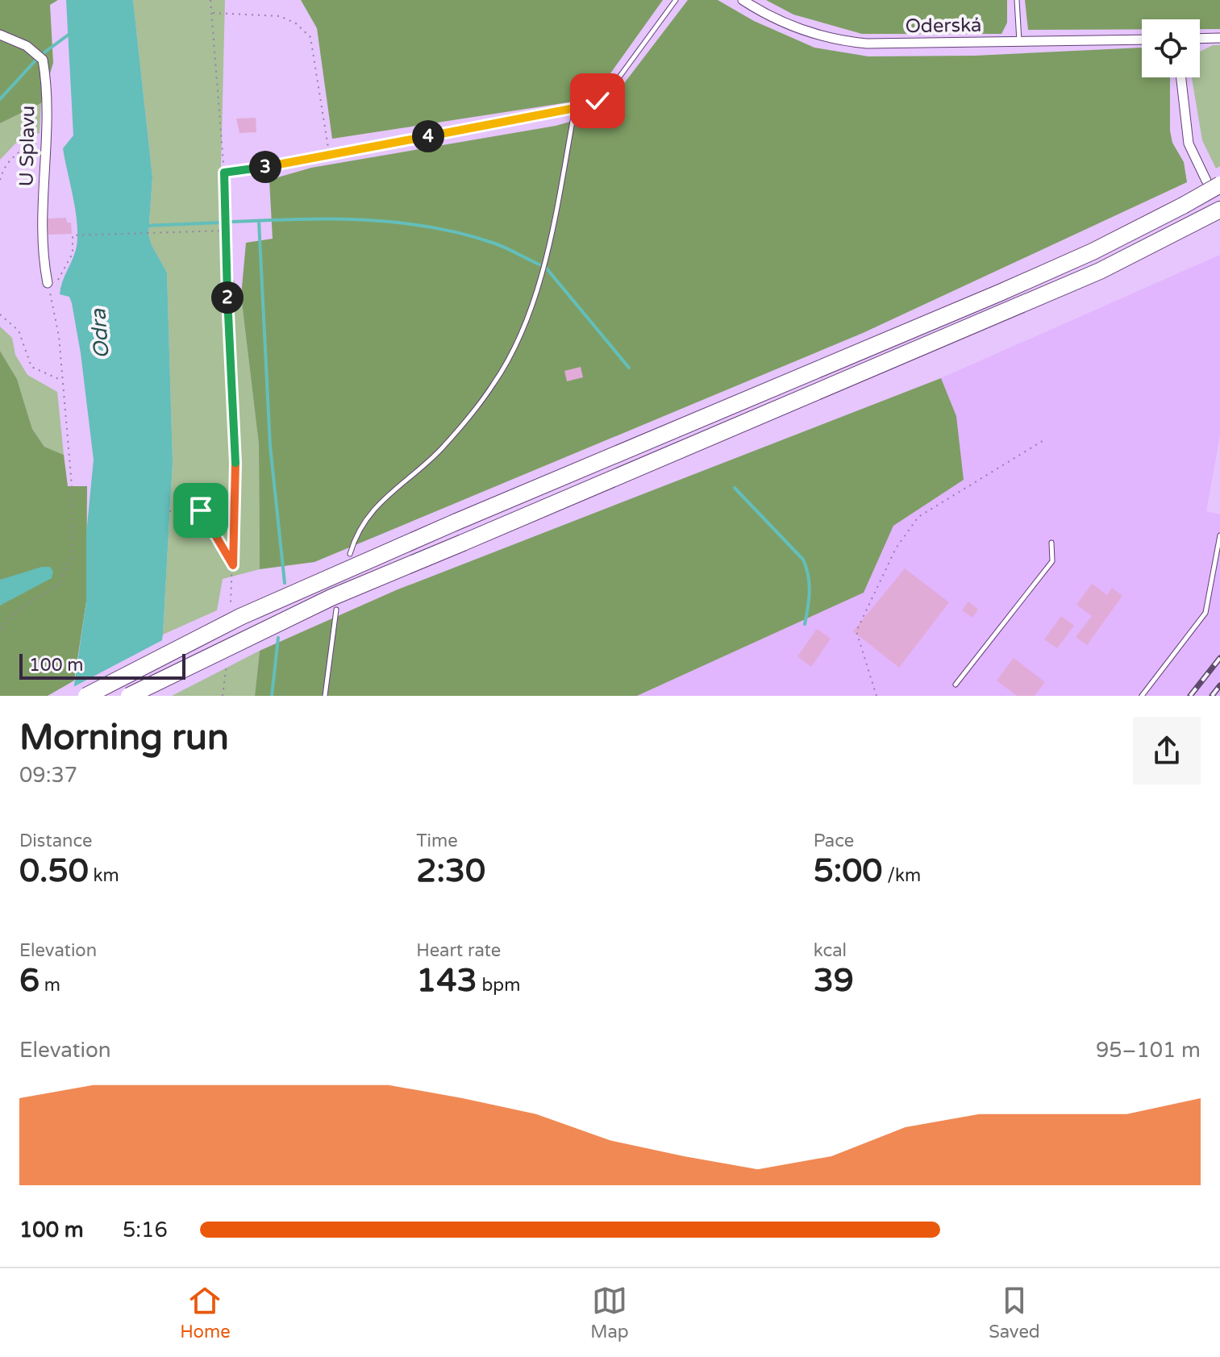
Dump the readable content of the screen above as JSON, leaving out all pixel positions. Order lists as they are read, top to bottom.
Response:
{
  "streets": {
    "street": ["Oderská", "U Splavu"]
  },
  "water": ["Odra"],
  "scale_bar": "100 m",
  "page": {
    "pins": ["4", "3", "2"],
    "scale": "100 m",
    "heading": ["Morning run", "09:37"],
    "stats": [
      ["Distance", "0.50 km"],
      ["Time", "2:30"],
      ["Pace", "5:00 /km"],
      ["Elevation", "6 m"],
      ["Heart rate", "143 bpm"],
      ["kcal", "39"]
    ],
    "chart": ["Elevation", "95–101 m"],
    "list": [
      {
        "name": "100 m",
        "note": "5:16"
      }
    ],
    "tabs": ["Home", "Map", "Saved"]
  }
}
